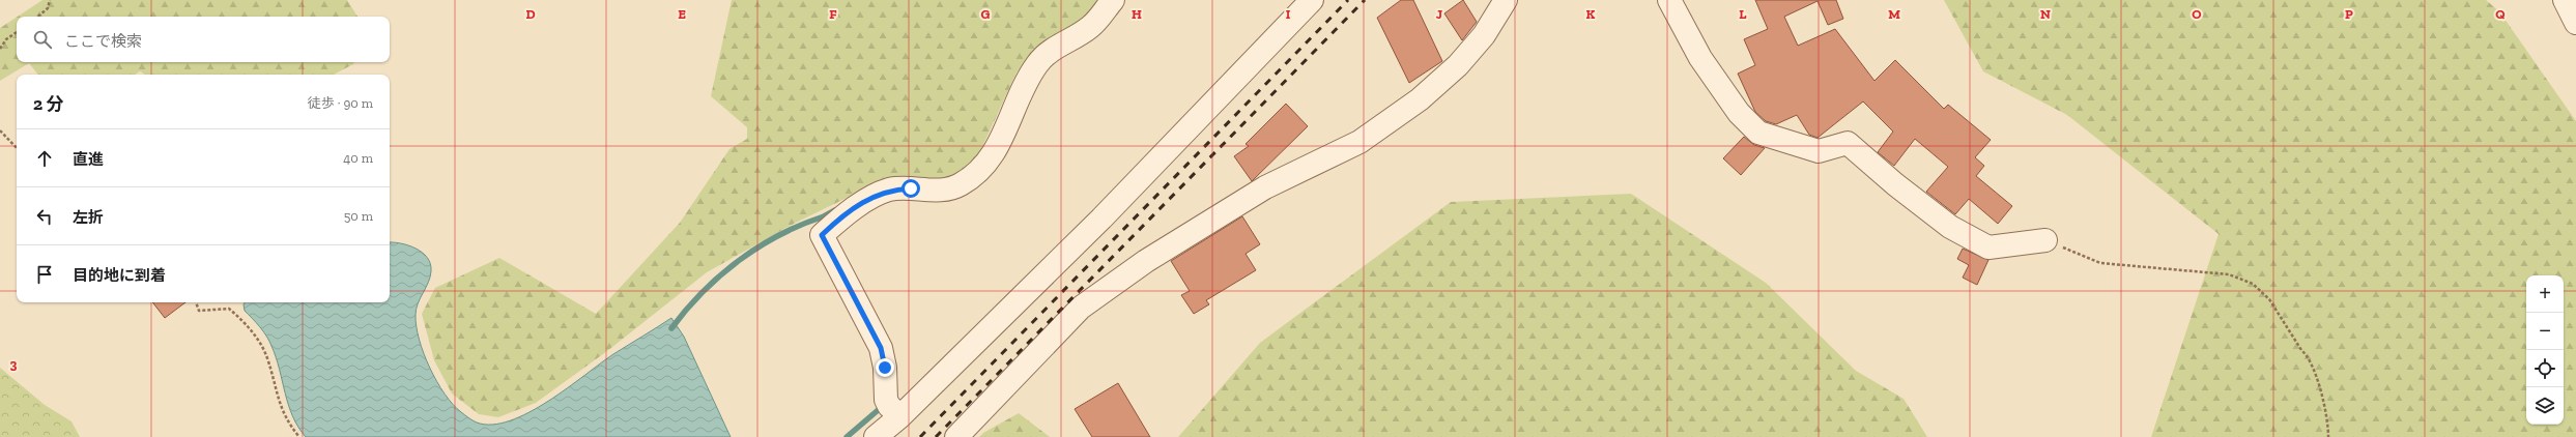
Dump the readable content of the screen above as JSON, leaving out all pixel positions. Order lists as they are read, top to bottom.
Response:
{
  "page": {
    "search": "ここで検索",
    "heading": ["2 分", "徒歩 · 90 m"],
    "list": [
      ["直進", "40 m"],
      ["左折", "50 m"],
      "目的地に到着"
    ],
    "map_buttons": ["+", "−"]
  },
  "grid": {
    "columns": [
      "D",
      "E",
      "F",
      "G",
      "H",
      "I",
      "J",
      "K",
      "L",
      "M",
      "N",
      "O",
      "P",
      "Q"
    ],
    "rows": ["3"]
  }
}
